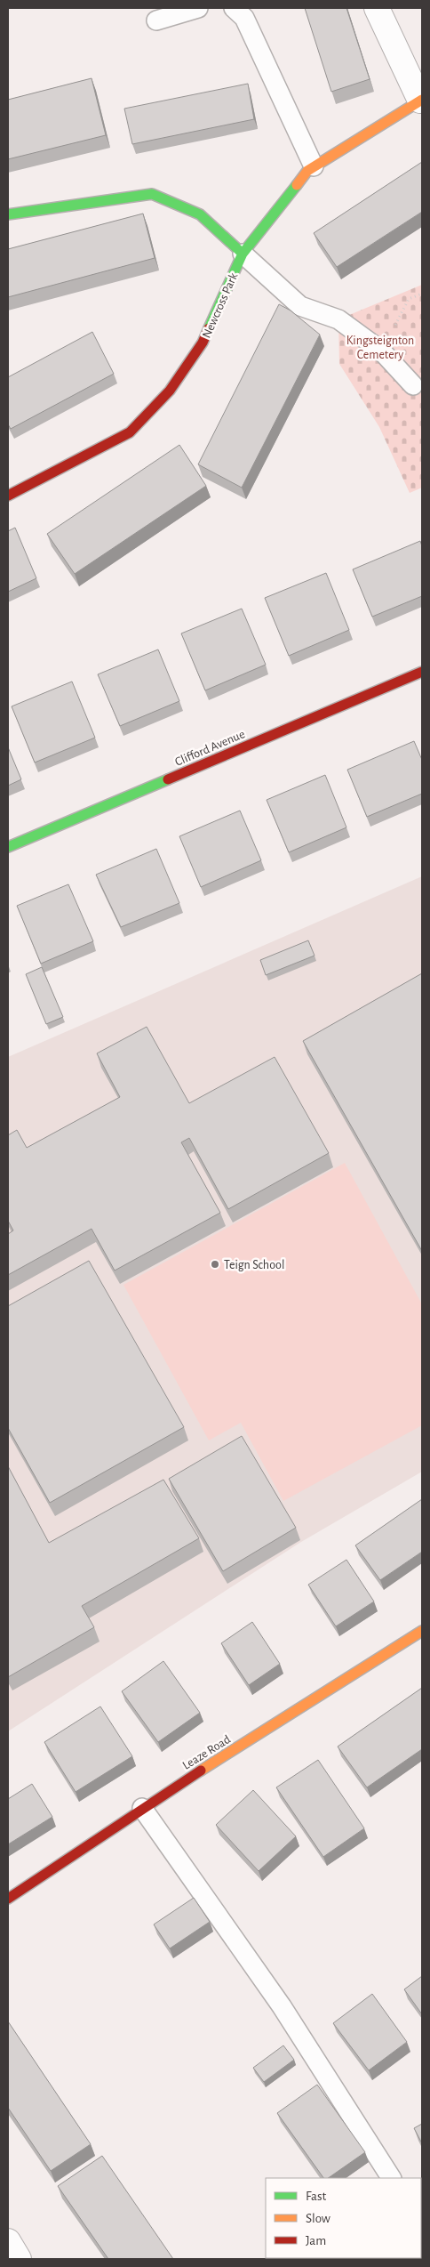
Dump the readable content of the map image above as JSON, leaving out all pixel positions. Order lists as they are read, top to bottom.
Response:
{
  "streets": {
    "street": ["Newcross Park", "Clifford Avenue", "Leaze Road"]
  },
  "parks": ["Kingsteignton Cemetery"],
  "places": ["Teign School"],
  "legend": ["Fast", "Slow", "Jam"]
}
